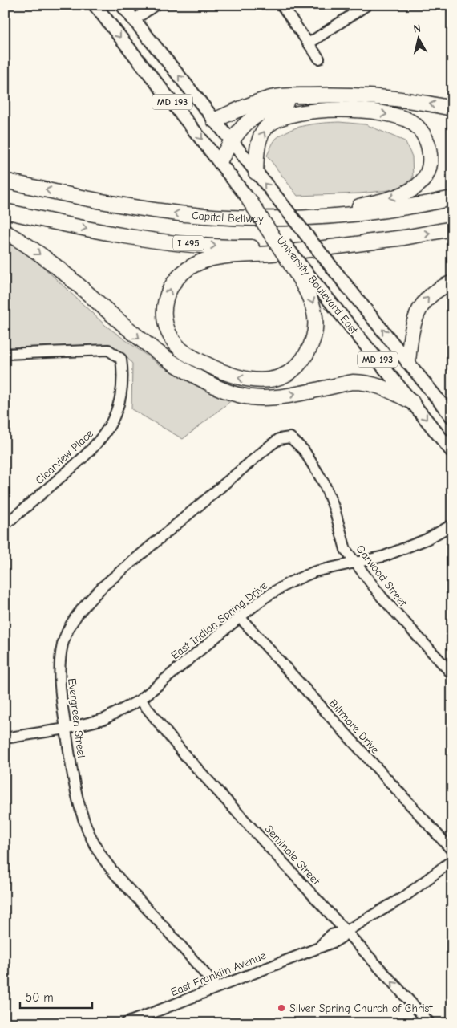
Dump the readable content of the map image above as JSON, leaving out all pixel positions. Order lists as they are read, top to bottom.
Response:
{
  "streets": {
    "highway": ["Capital Beltway", "I 495"],
    "main road": ["MD 193", "University Boulevard East"],
    "street": [
      "Clearview Place",
      "Garwood Street",
      "East Indian Spring Drive",
      "Evergreen Street",
      "Biltmore Drive",
      "Seminole Street",
      "East Franklin Avenue"
    ]
  },
  "crossings": [
    ["Garwood Street", "East Indian Spring Drive"],
    ["Garwood Street", "Evergreen Street"],
    ["East Indian Spring Drive", "Evergreen Street"],
    ["East Indian Spring Drive", "Biltmore Drive"],
    ["East Indian Spring Drive", "Seminole Street"],
    ["Evergreen Street", "East Franklin Avenue"],
    ["Seminole Street", "East Franklin Avenue"]
  ],
  "places": ["Silver Spring Church of Christ"],
  "scale_bar": "50 m",
  "north": "top"
}
